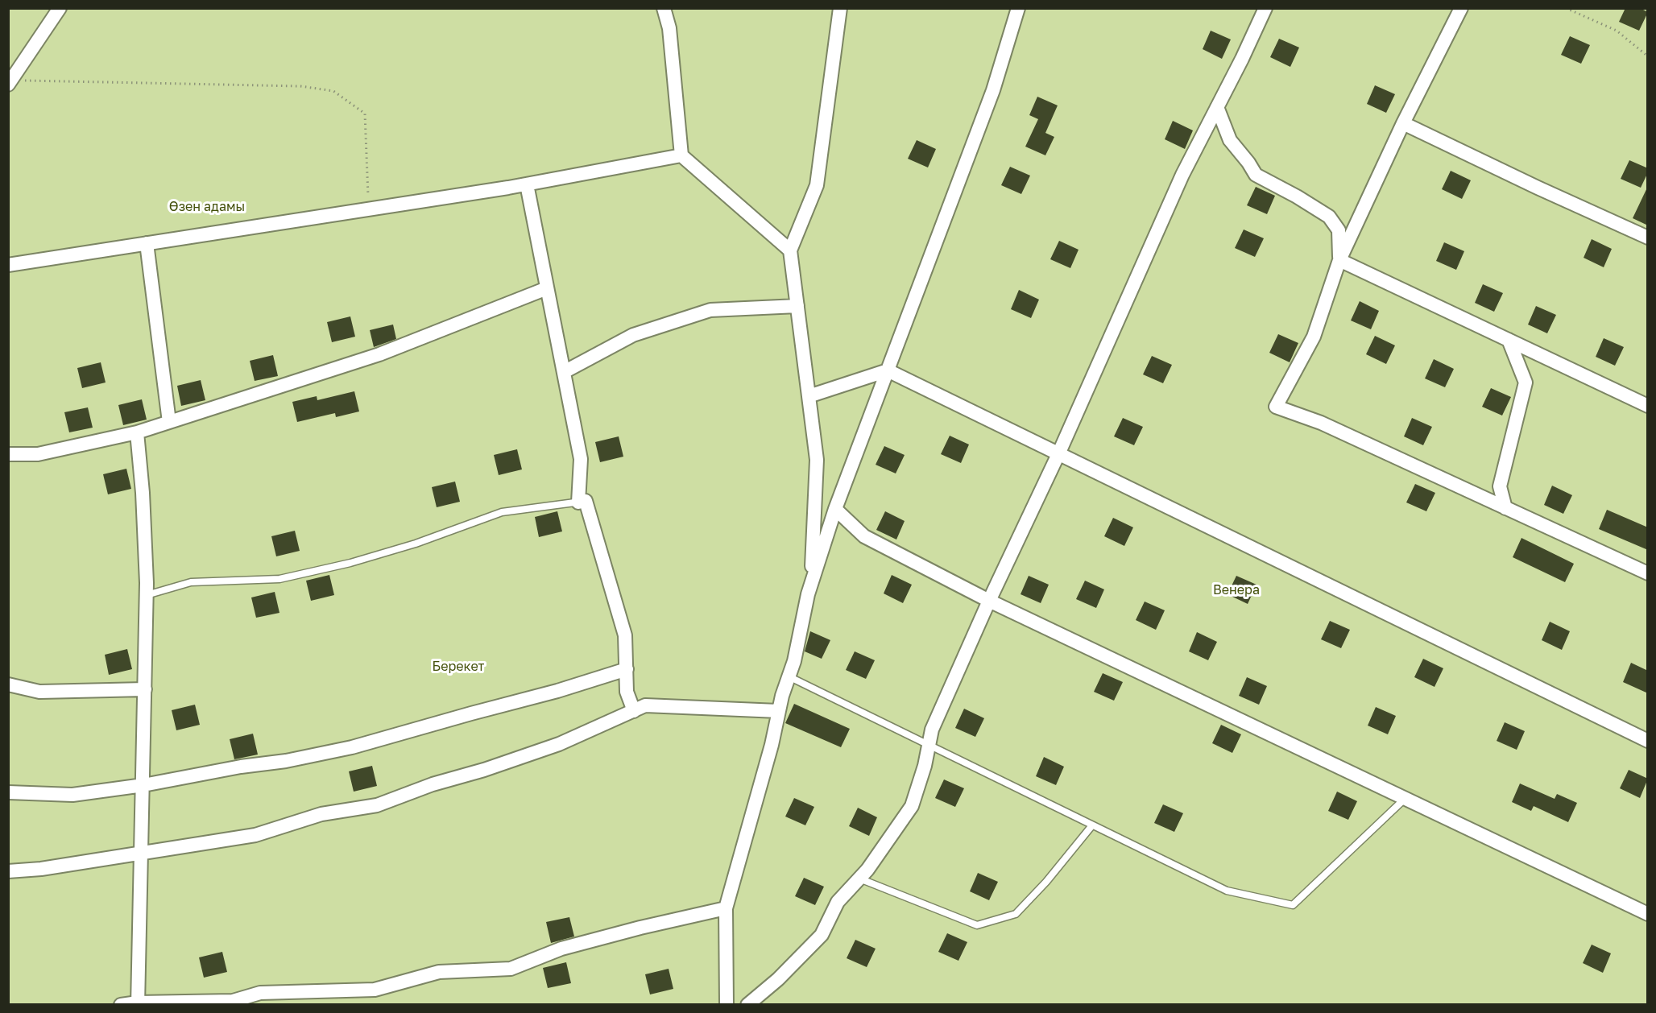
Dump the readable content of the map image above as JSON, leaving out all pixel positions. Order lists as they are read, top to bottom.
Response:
{
  "parks": ["Өзен адамы", "Венера", "Берекет"]
}
